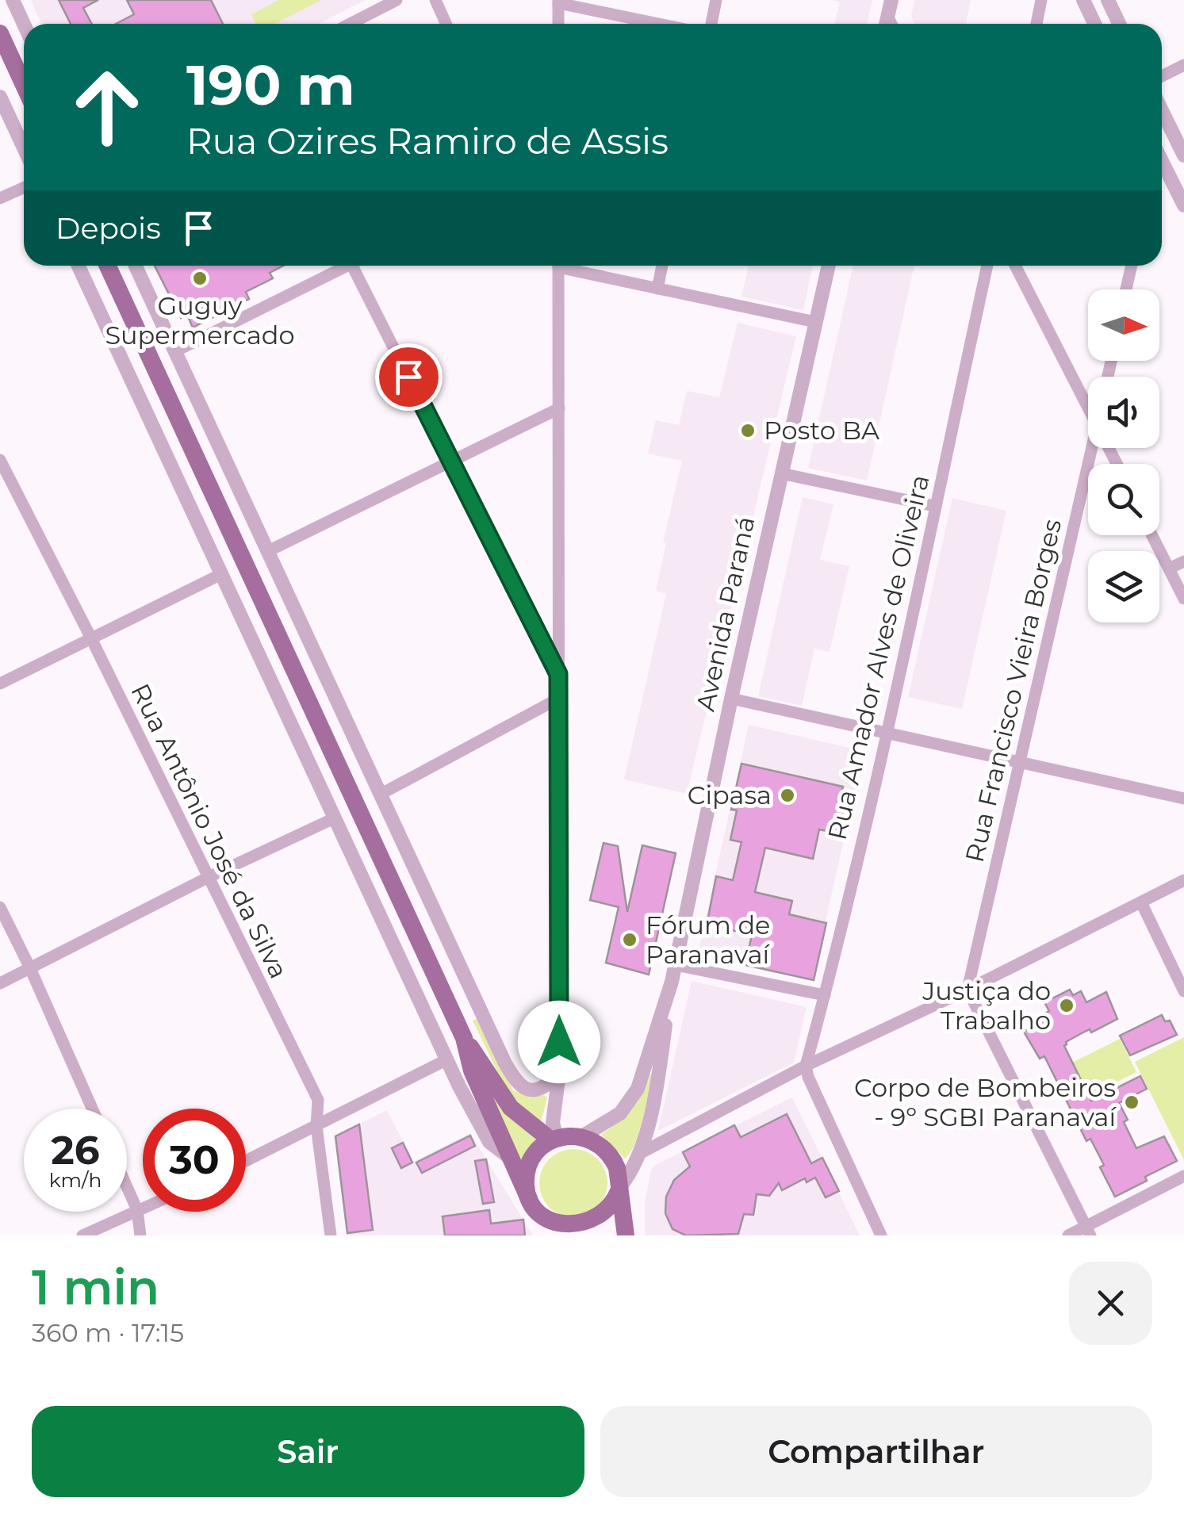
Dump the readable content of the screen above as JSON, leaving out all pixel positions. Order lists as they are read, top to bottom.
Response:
{
  "streets": {
    "street": [
      "Avenida Paraná",
      "Rua Amador Alves de Oliveira",
      "Rua Francisco Vieira Borges",
      "Rua Antônio José da Silva"
    ]
  },
  "places": [
    "Guguy Supermercado",
    "Posto BA",
    "Cipasa",
    "Fórum de Paranavaí",
    "Justiça do Trabalho",
    "Corpo de Bombeiros - 9º SGBI Paranavaí"
  ],
  "north": "right",
  "page": {
    "turn": ["190 m", "Rua Ozires Ramiro de Assis"],
    "then": "Depois",
    "speed": "26 km/h",
    "limit": "30",
    "heading": ["1 min", "360 m · 17:15"],
    "buttons": ["Sair", "Compartilhar"]
  }
}
